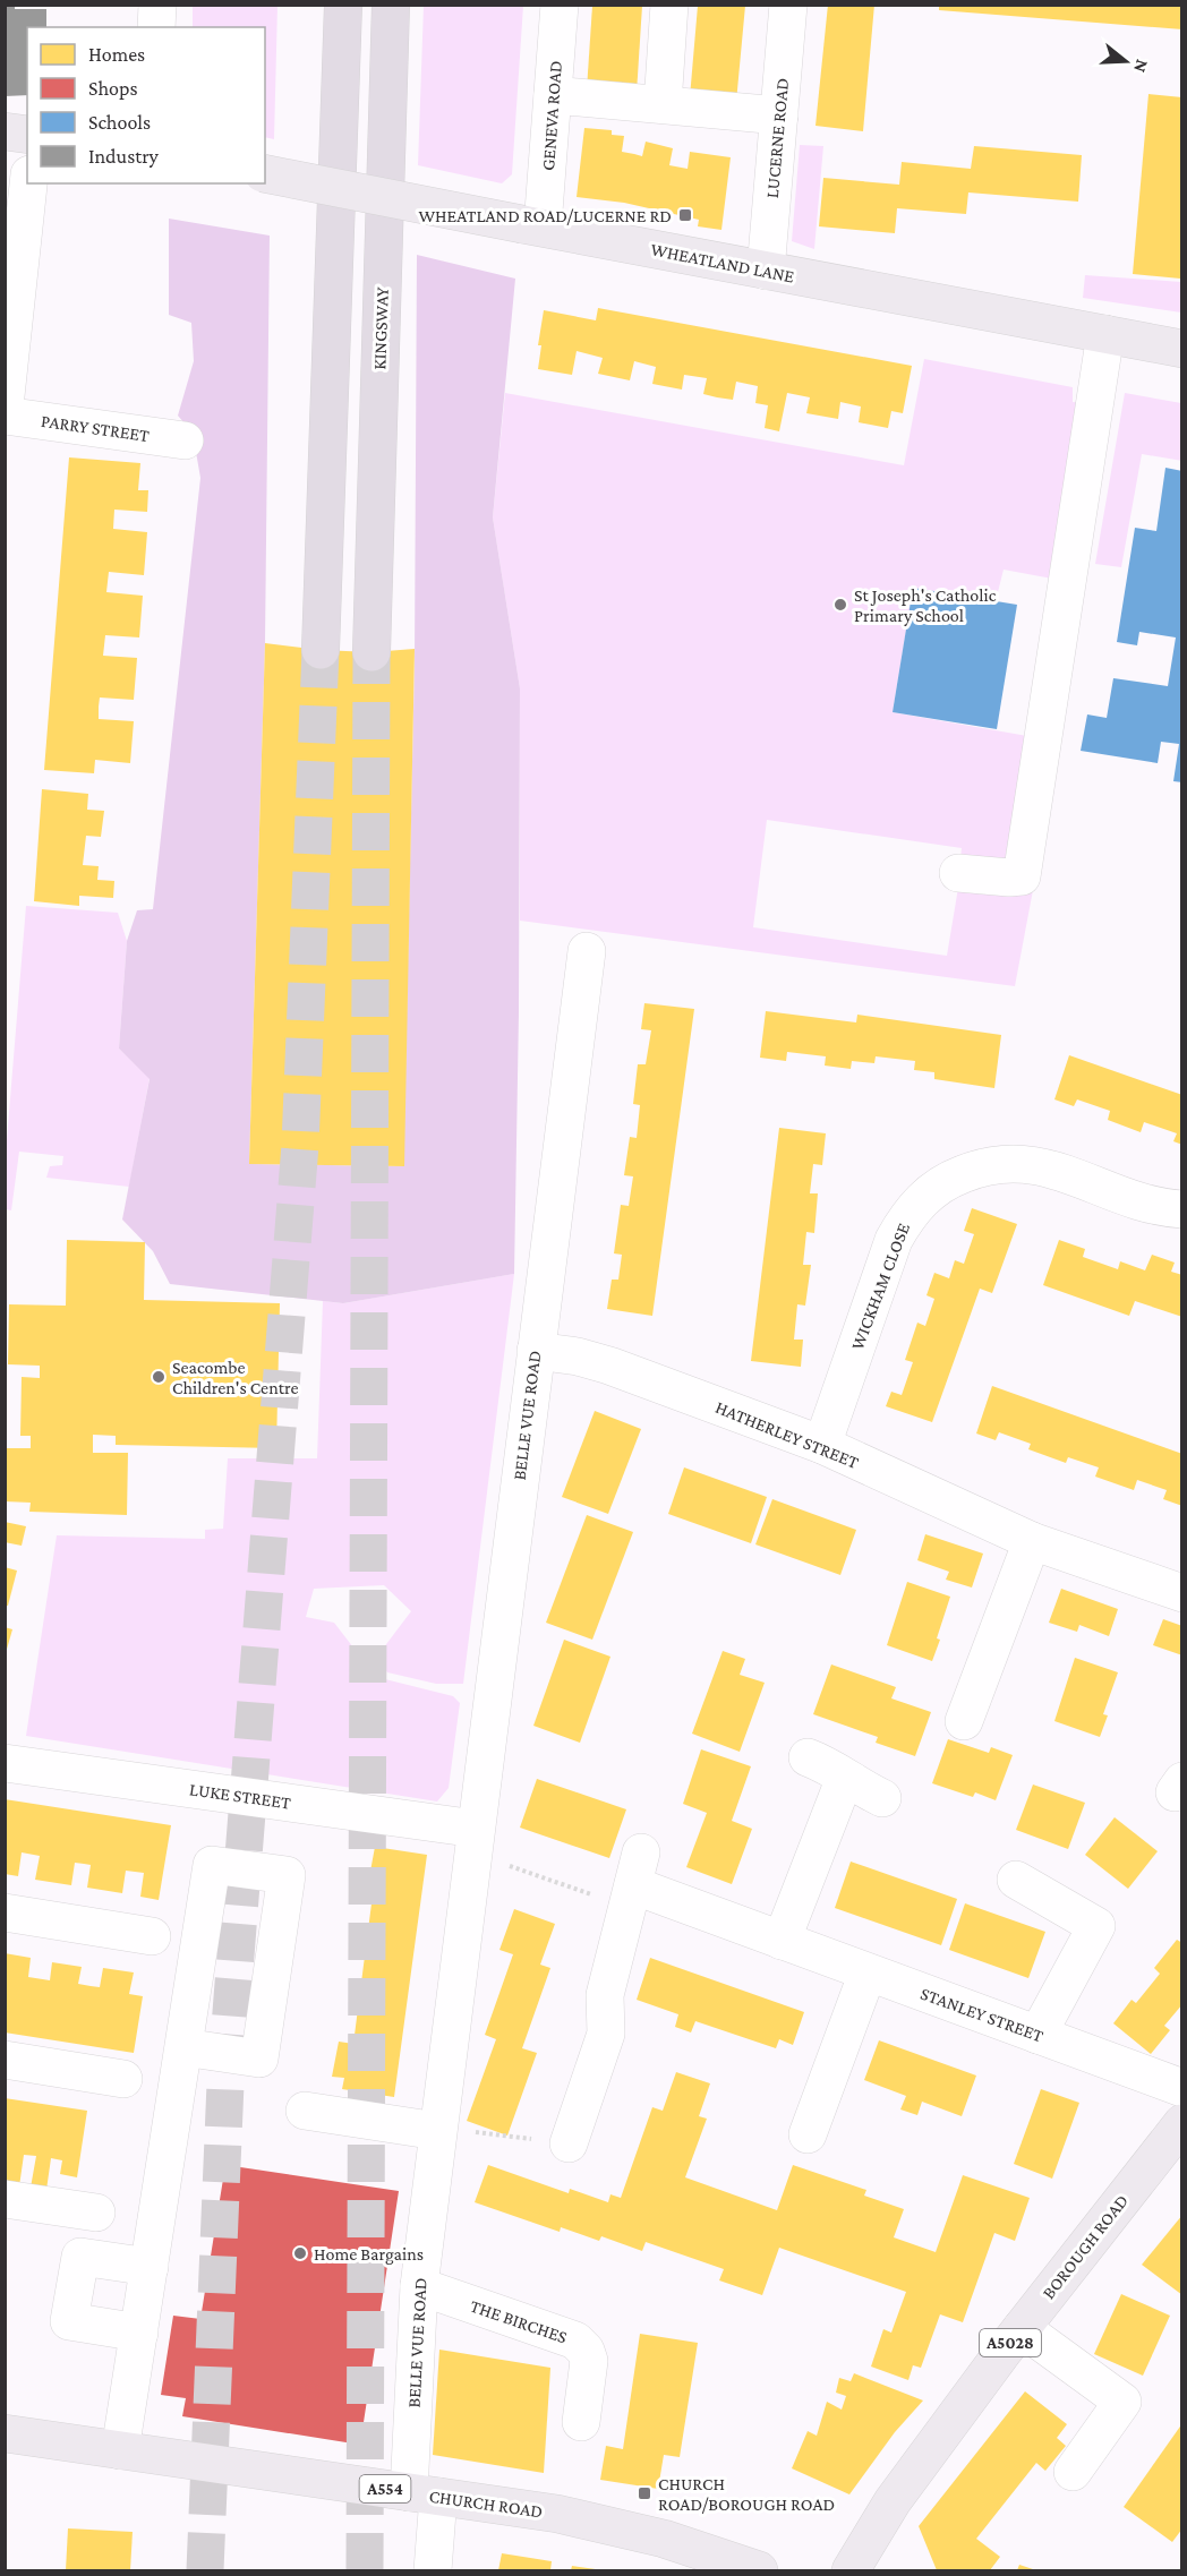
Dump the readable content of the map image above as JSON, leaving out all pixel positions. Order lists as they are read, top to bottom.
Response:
{
  "streets": {
    "highway": ["KINGSWAY"],
    "main road": [
      "WHEATLAND LANE",
      "BOROUGH ROAD",
      "A5028",
      "A554",
      "CHURCH ROAD"
    ],
    "street": [
      "GENEVA ROAD",
      "LUCERNE ROAD",
      "PARRY STREET",
      "WICKHAM CLOSE",
      "BELLE VUE ROAD",
      "HATHERLEY STREET",
      "LUKE STREET",
      "STANLEY STREET",
      "THE BIRCHES"
    ]
  },
  "crossings": [
    ["GENEVA ROAD", "WHEATLAND LANE"],
    ["LUCERNE ROAD", "WHEATLAND LANE"],
    ["WICKHAM CLOSE", "HATHERLEY STREET"],
    ["BELLE VUE ROAD", "HATHERLEY STREET"],
    ["BELLE VUE ROAD", "LUKE STREET"],
    ["BELLE VUE ROAD", "THE BIRCHES"],
    ["BELLE VUE ROAD", "CHURCH ROAD"]
  ],
  "places": {
    "transit": ["WHEATLAND ROAD/LUCERNE RD", "CHURCH ROAD/BOROUGH ROAD"],
    "other": ["St Joseph's Catholic Primary School", "Seacombe Children's Centre", "Home Bargains"]
  },
  "legend": [
    "Homes",
    "Shops",
    "Schools",
    "Industry"
  ],
  "north": "right"
}
